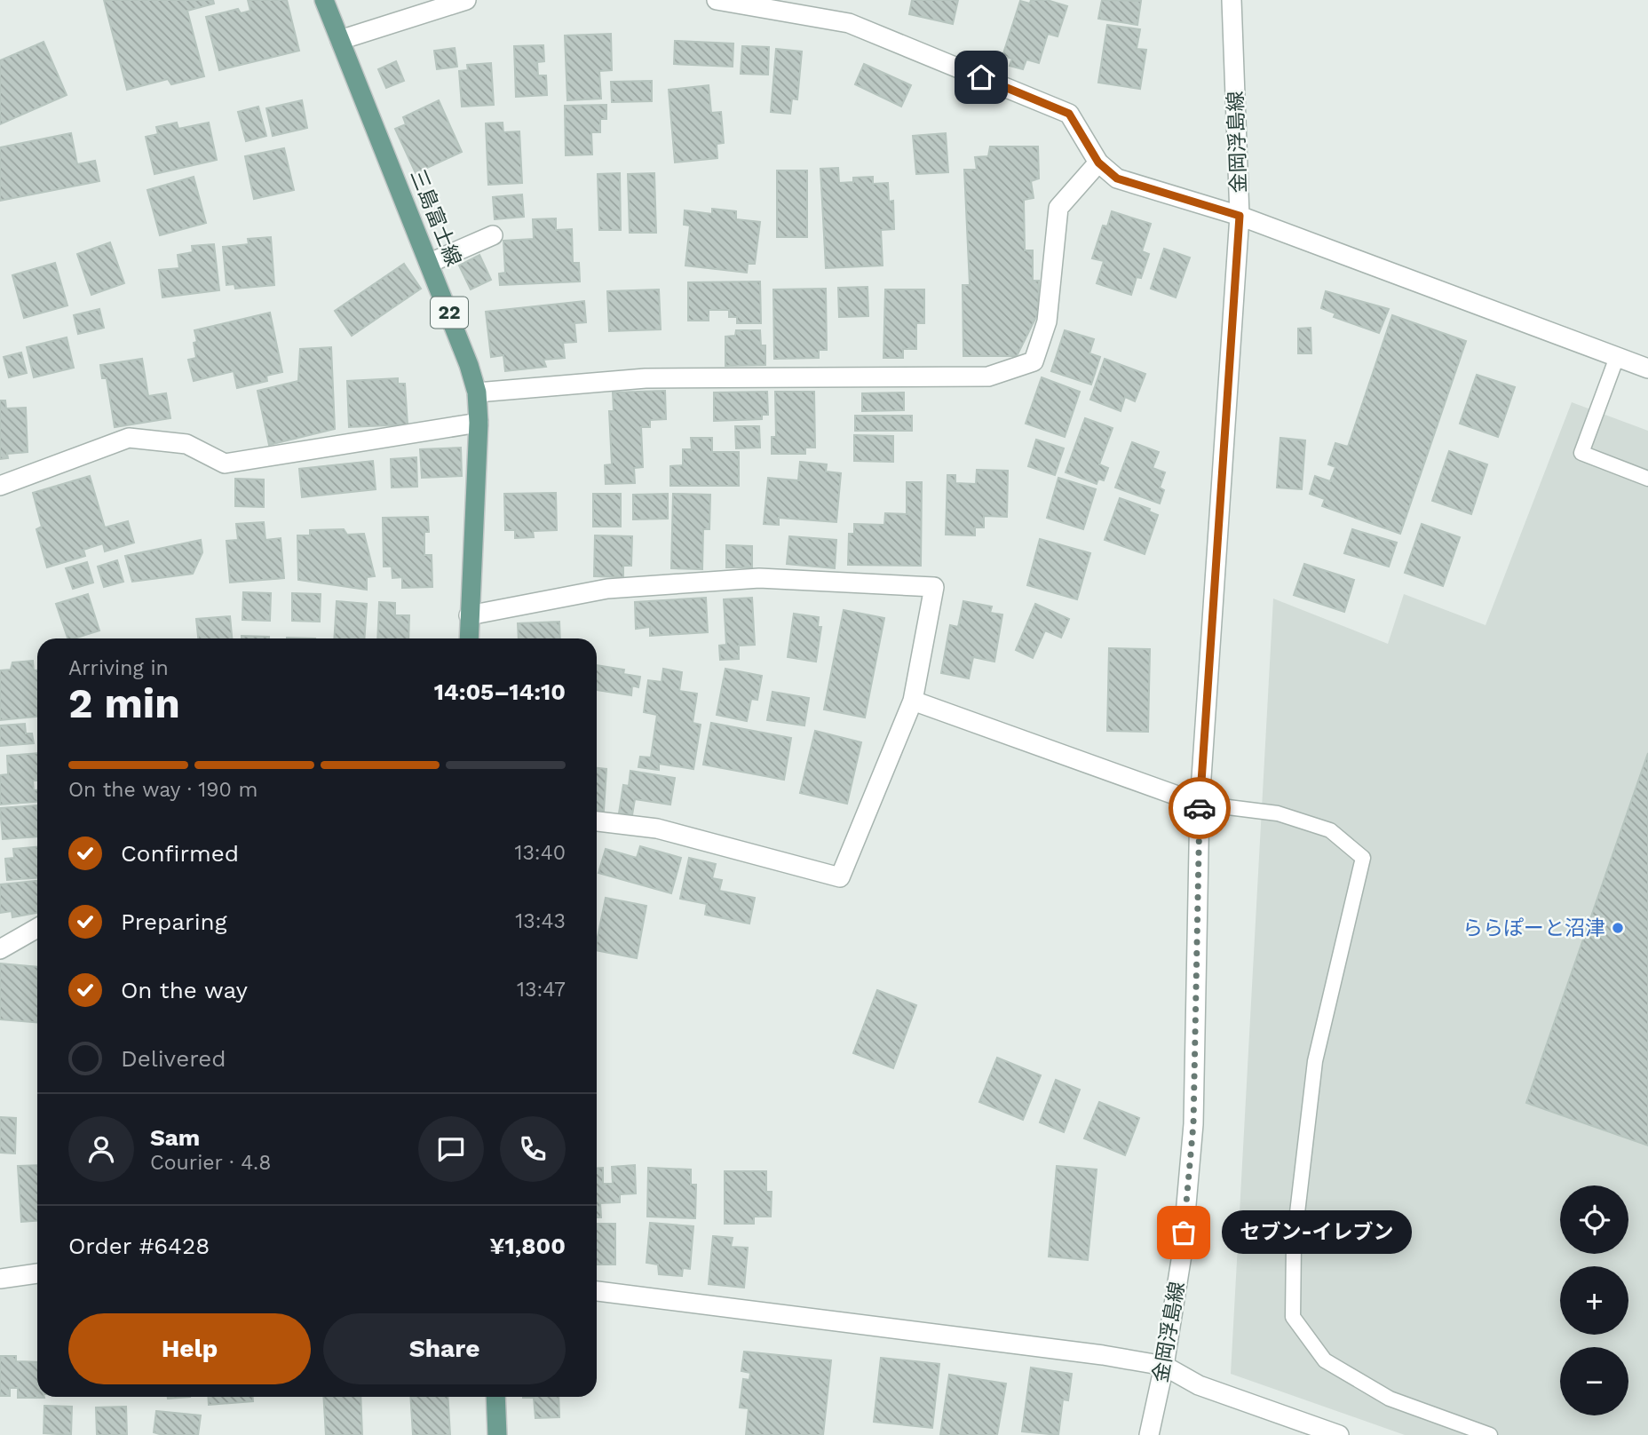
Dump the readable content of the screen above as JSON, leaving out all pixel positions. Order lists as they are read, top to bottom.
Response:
{
  "streets": {
    "main road": ["三島富士線", "22"],
    "street": ["金岡浮島線"]
  },
  "places": ["ららぽーと沼津", "セブン-イレブン"],
  "page": {
    "heading": ["2 min", "Arriving in", "14:05–14:10"],
    "panel": [
      "Sam",
      "Courier · 4.8",
      "Order #6428",
      "¥1,800"
    ],
    "bar": "On the way · 190 m",
    "list": [
      ["Confirmed", "13:40"],
      ["Preparing", "13:43"],
      ["On the way", "13:47"],
      "Delivered"
    ],
    "map_buttons": ["+", "−"],
    "bubble": "セブン-イレブン",
    "buttons": ["Help", "Share"]
  }
}
